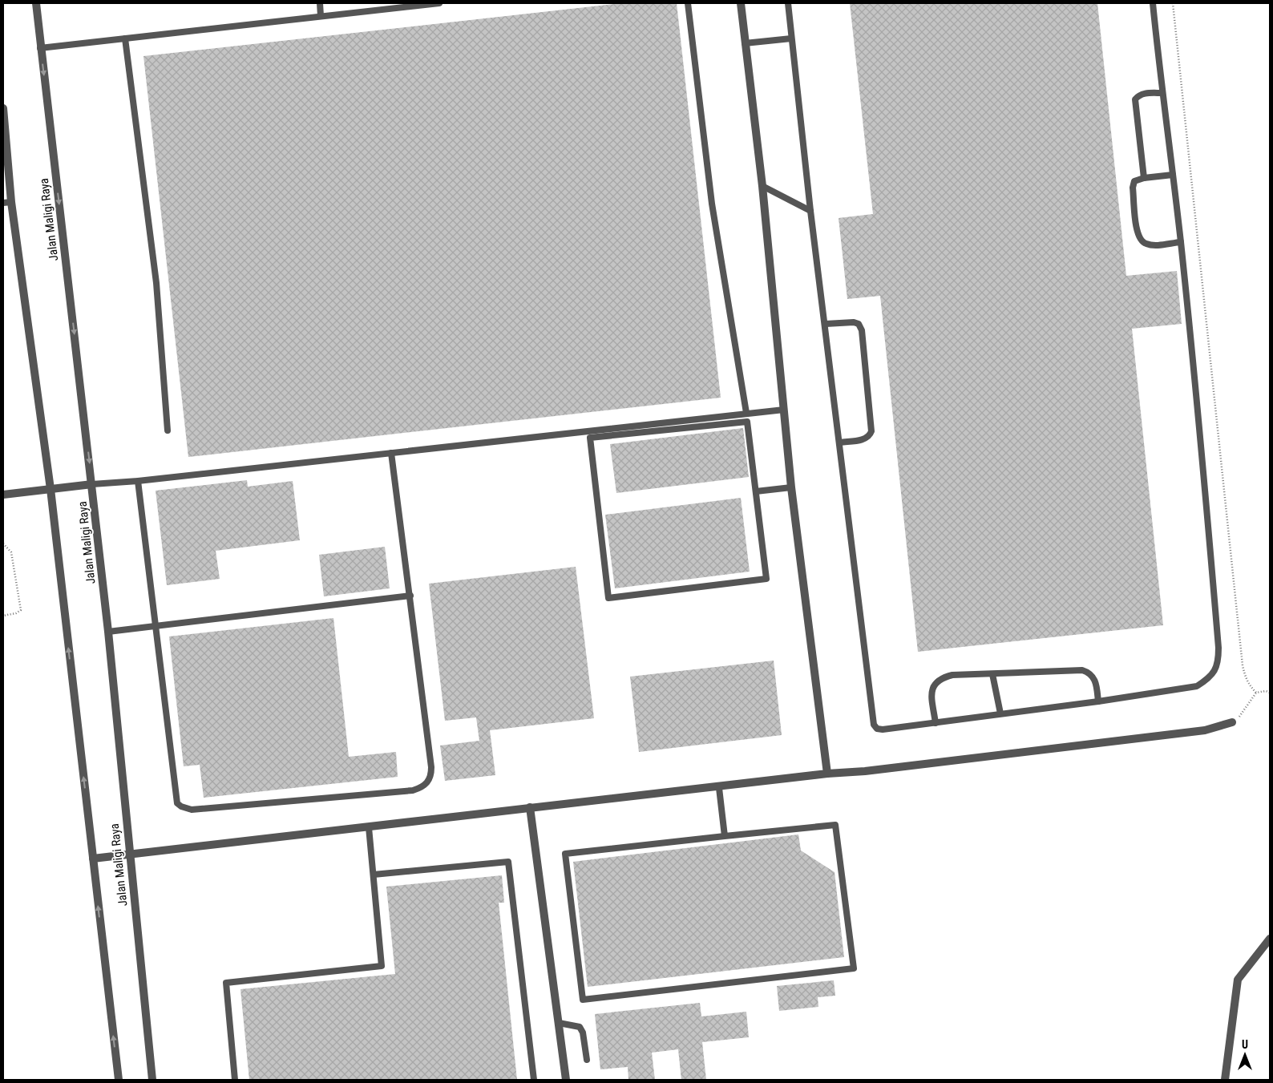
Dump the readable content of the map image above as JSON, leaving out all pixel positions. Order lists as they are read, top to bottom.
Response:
{
  "streets": {
    "street": ["Jalan Maligi Raya"]
  },
  "north": "top"
}
